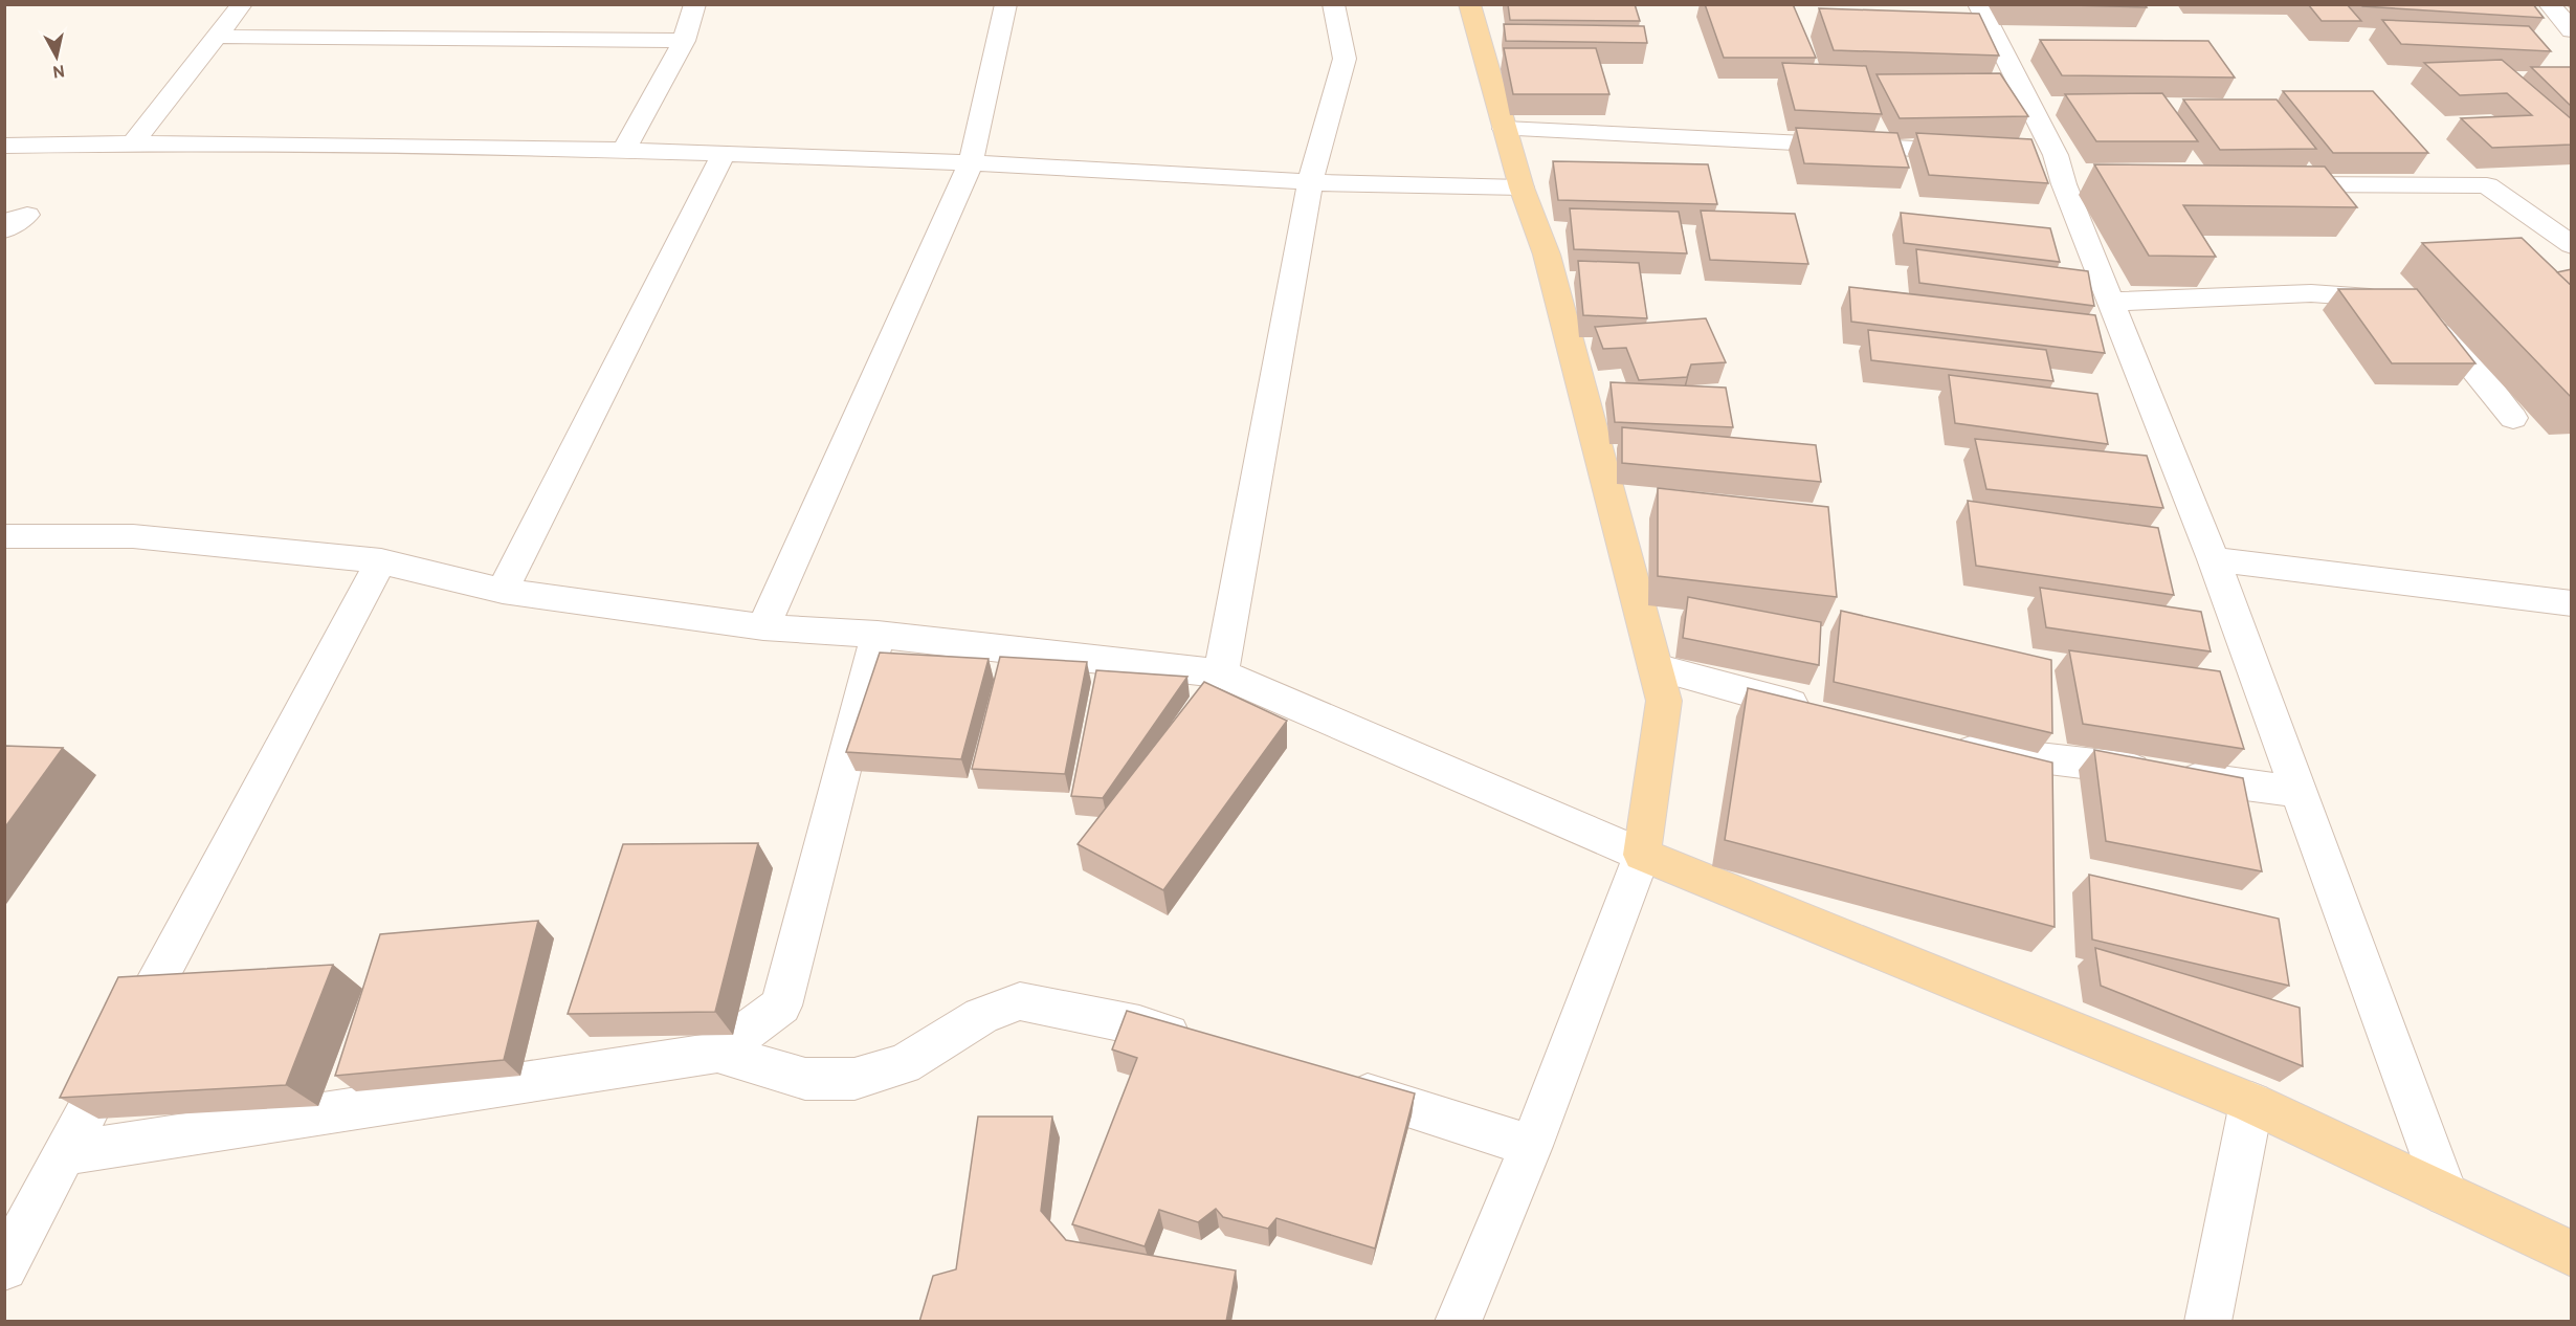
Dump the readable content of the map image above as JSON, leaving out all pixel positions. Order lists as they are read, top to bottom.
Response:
{
  "north": "bottom"
}
